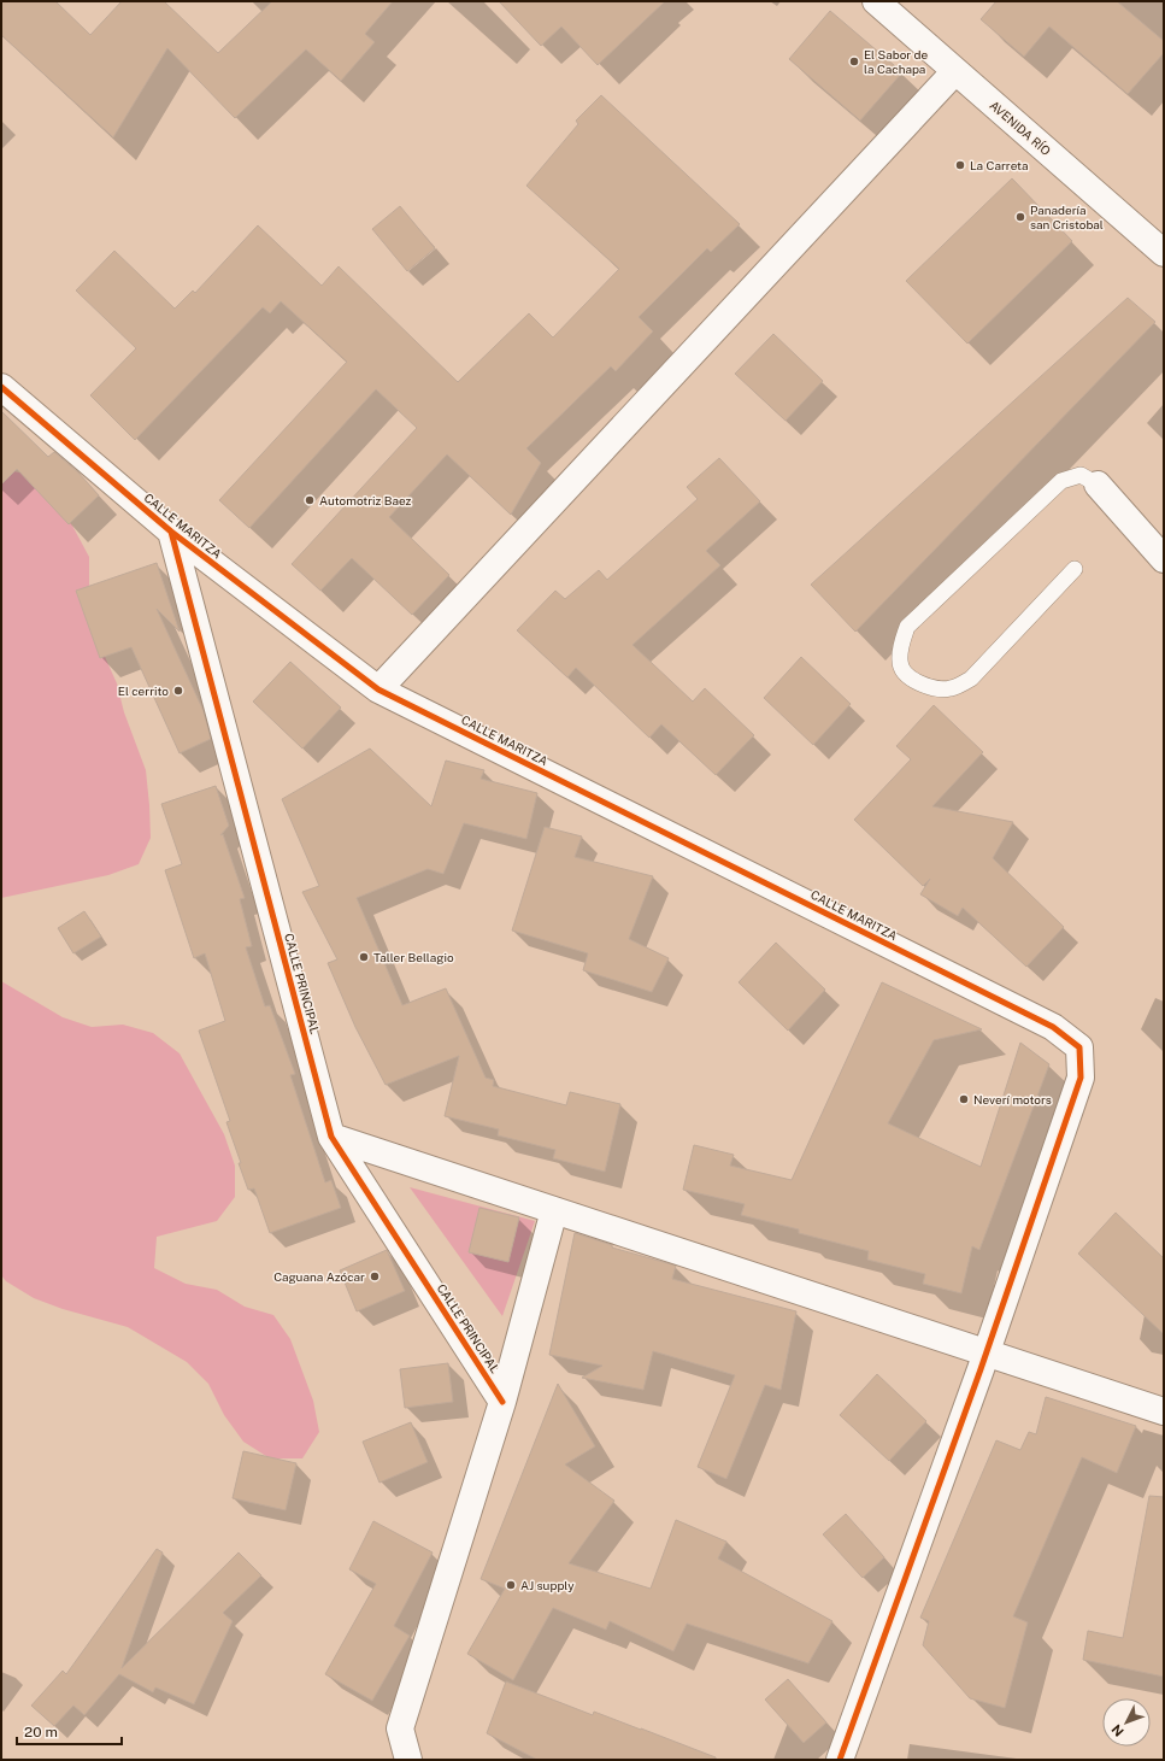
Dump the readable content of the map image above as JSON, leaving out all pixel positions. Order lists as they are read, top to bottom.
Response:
{
  "streets": {
    "street": ["AVENIDA RÍO", "CALLE MARITZA", "CALLE PRINCIPAL"]
  },
  "crossings": [
    ["CALLE MARITZA", "CALLE PRINCIPAL"]
  ],
  "places": [
    "El Sabor de la Cachapa",
    "La Carreta",
    "Panadería san Cristobal",
    "Automotriz Baez",
    "El cerrito",
    "Taller Bellagio",
    "Neverí motors",
    "Caguana Azócar",
    "AJ supply"
  ],
  "scale_bar": "20 m",
  "north": "bottom left"
}
